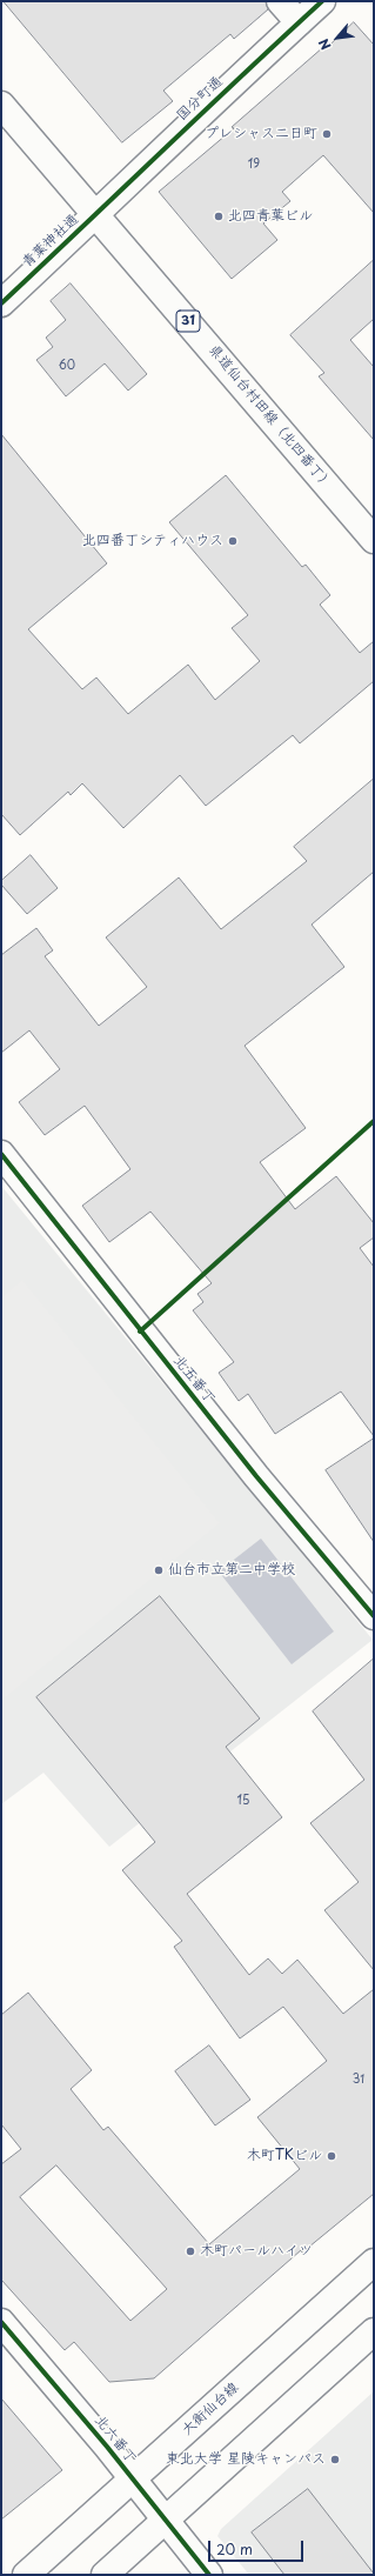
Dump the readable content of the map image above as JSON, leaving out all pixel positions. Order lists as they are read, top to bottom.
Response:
{
  "streets": {
    "street": [
      "国分町通",
      "青葉神社通",
      "31",
      "県道仙台村田線（北四番丁）",
      "北五番丁",
      "大衡仙台線",
      "北六番丁"
    ]
  },
  "crossings": [
    ["国分町通", "青葉神社通"],
    ["国分町通", "県道仙台村田線（北四番丁）"],
    ["青葉神社通", "県道仙台村田線（北四番丁）"],
    ["大衡仙台線", "北六番丁"]
  ],
  "places": [
    "プレシャス二日町",
    "北四青葉ビル",
    "北四番丁シティハウス",
    "仙台市立第二中学校",
    "木町TKビル",
    "木町パールハイツ",
    "東北大学 星陵キャンパス"
  ],
  "house_numbers": [
    "19",
    "60",
    "15",
    "31"
  ],
  "scale_bar": "20 m",
  "north": "bottom left"
}
